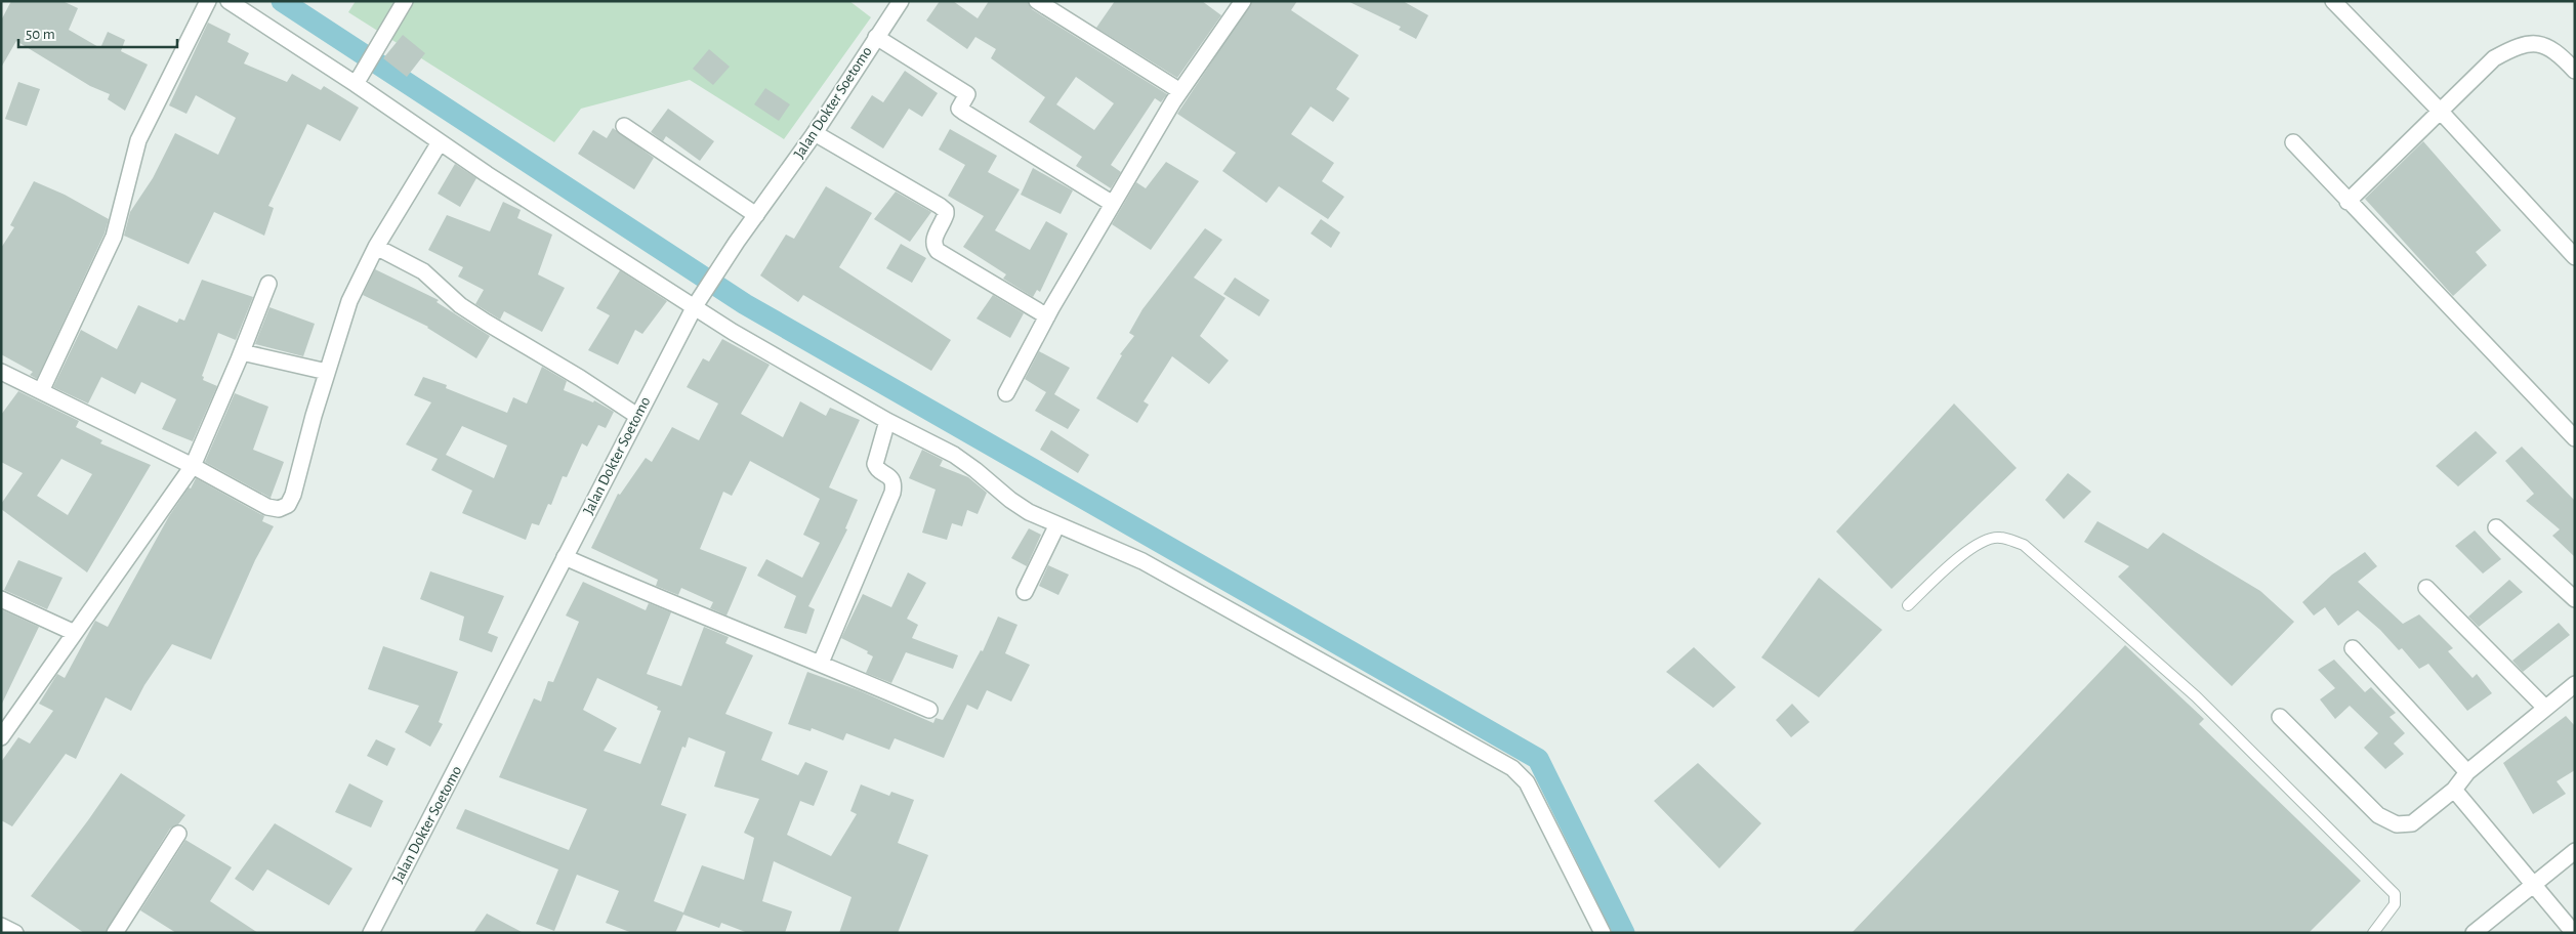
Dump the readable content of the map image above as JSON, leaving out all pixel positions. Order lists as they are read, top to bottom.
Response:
{
  "streets": {
    "street": ["Jalan Dokter Soetomo"]
  },
  "scale_bar": "50 m"
}
